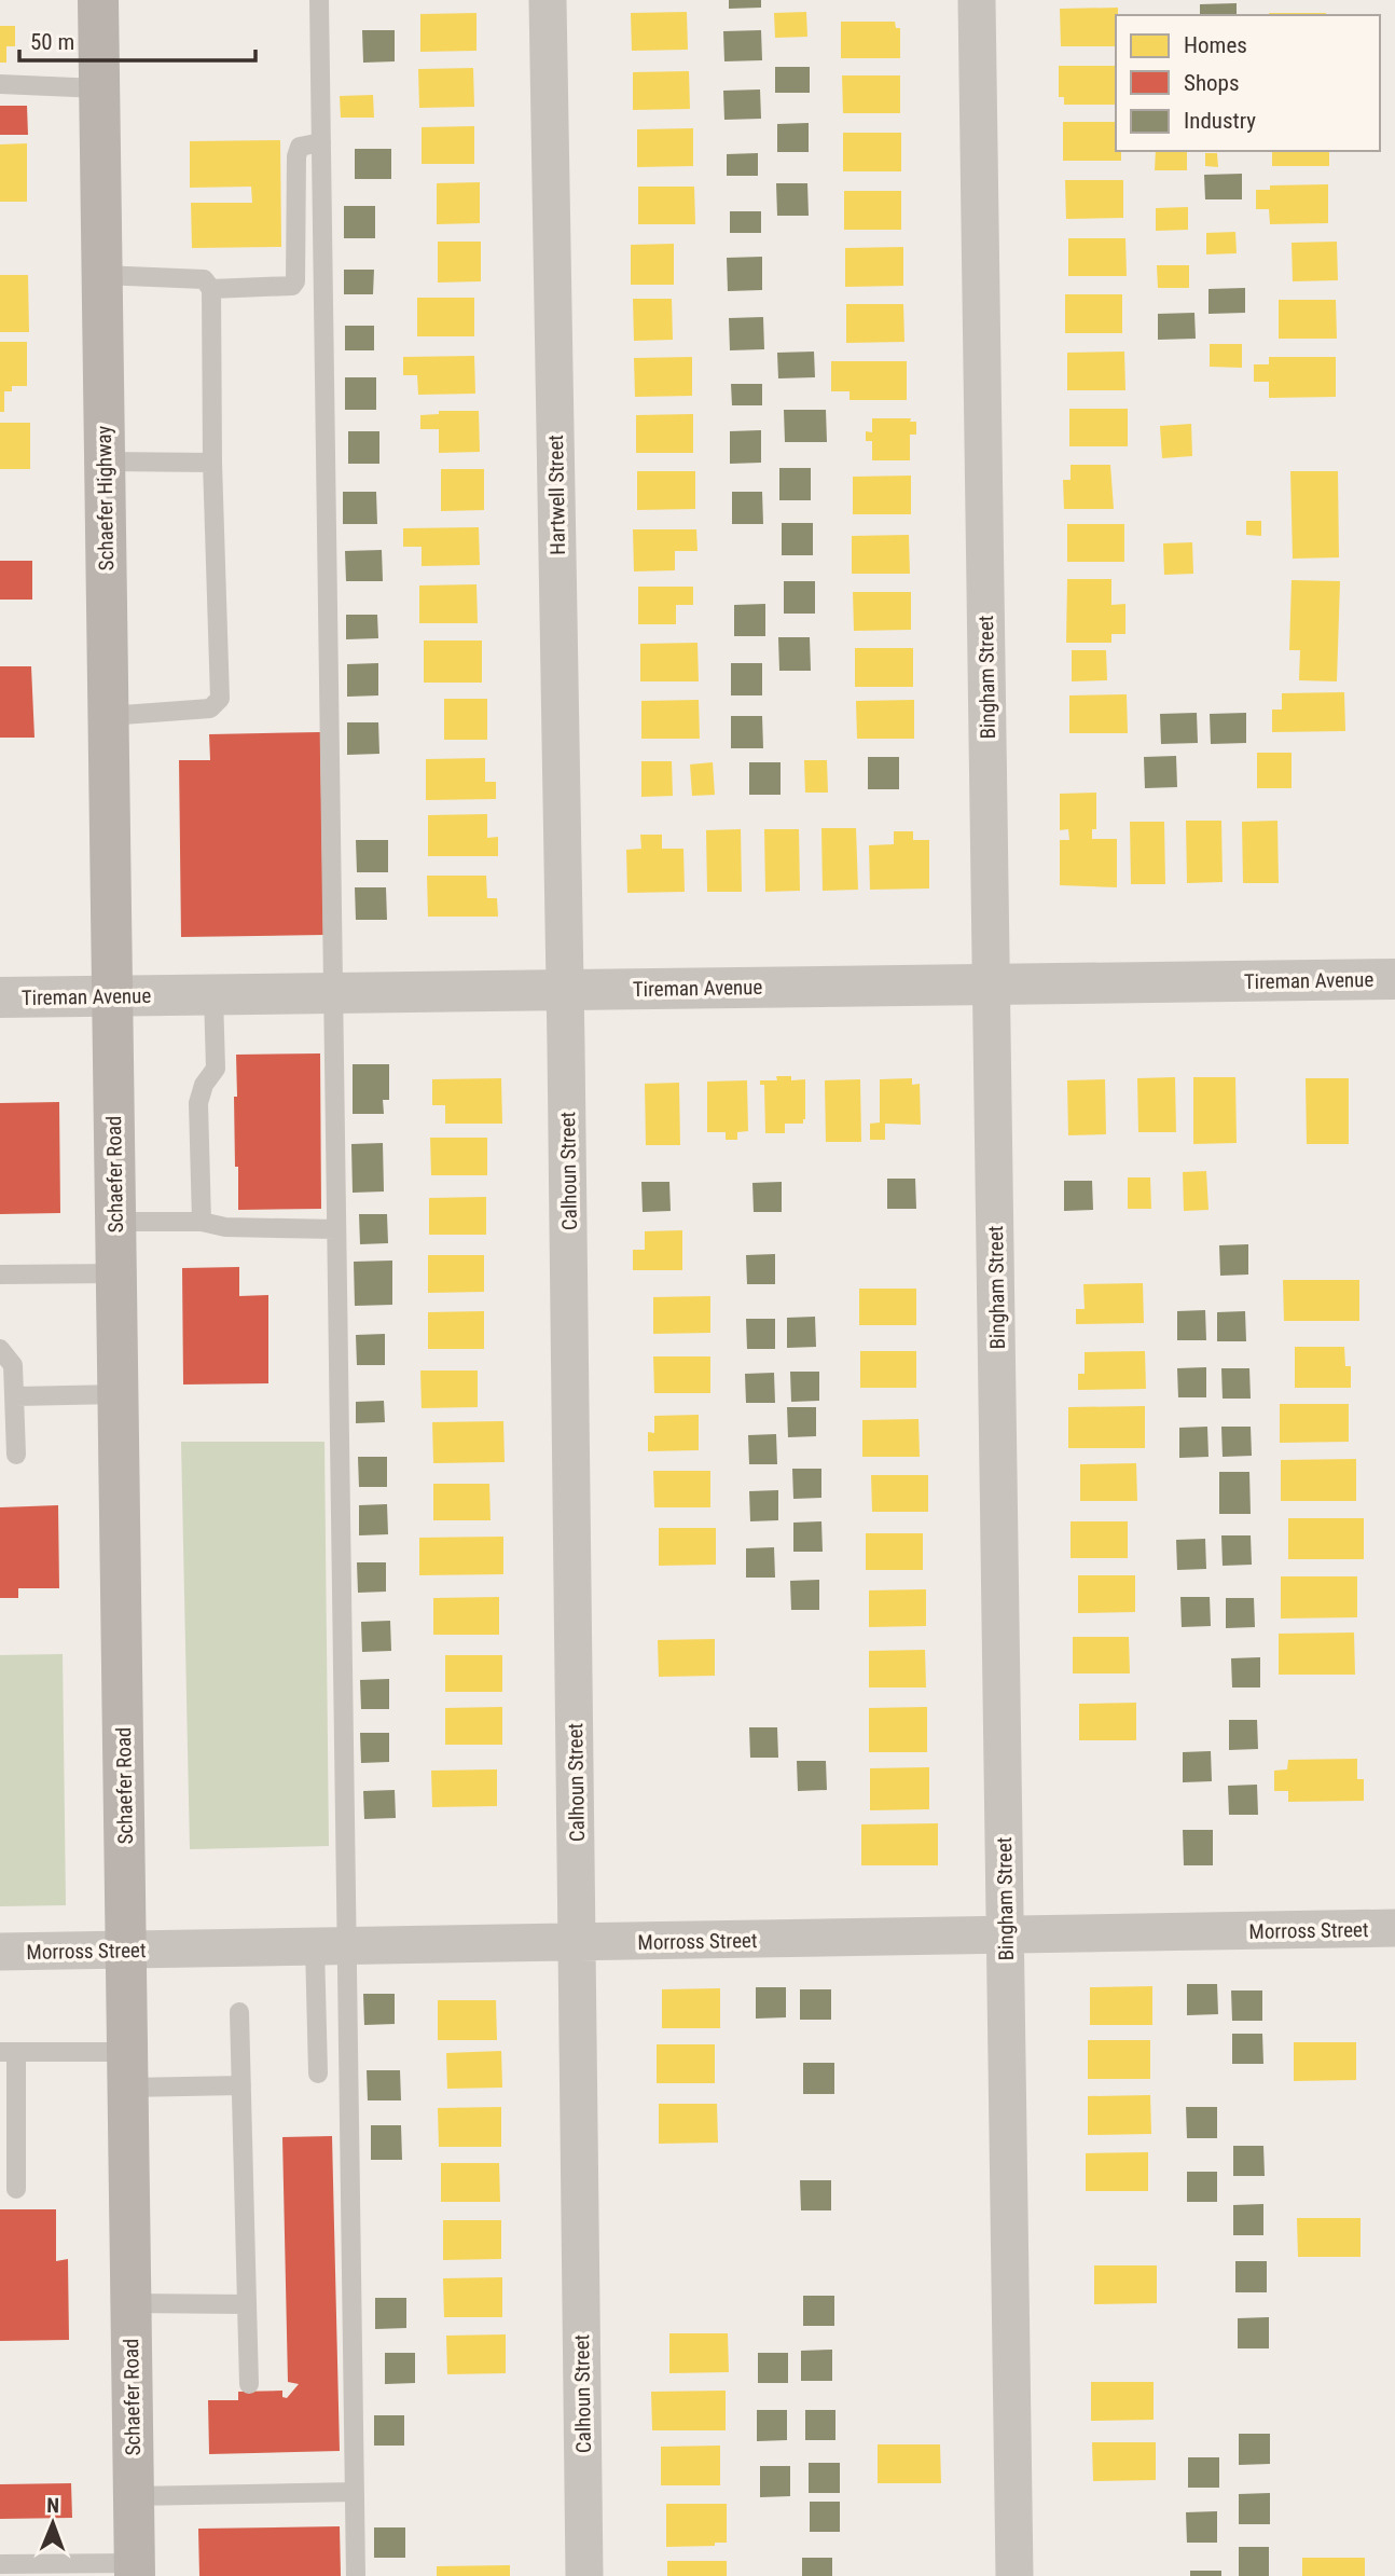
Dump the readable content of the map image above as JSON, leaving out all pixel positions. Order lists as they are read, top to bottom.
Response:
{
  "streets": {
    "main road": ["Schaefer Highway", "Schaefer Road"],
    "street": [
      "Hartwell Street",
      "Bingham Street",
      "Tireman Avenue",
      "Calhoun Street",
      "Morross Street"
    ]
  },
  "crossings": [
    ["Hartwell Street", "Tireman Avenue"],
    ["Hartwell Street", "Calhoun Street"],
    ["Schaefer Highway", "Tireman Avenue"],
    ["Schaefer Highway", "Schaefer Road"],
    ["Bingham Street", "Tireman Avenue"],
    ["Bingham Street", "Morross Street"],
    ["Tireman Avenue", "Calhoun Street"],
    ["Tireman Avenue", "Schaefer Road"],
    ["Calhoun Street", "Morross Street"],
    ["Schaefer Road", "Morross Street"]
  ],
  "legend": ["Homes", "Shops", "Industry"],
  "scale_bar": "50 m",
  "north": "top"
}
